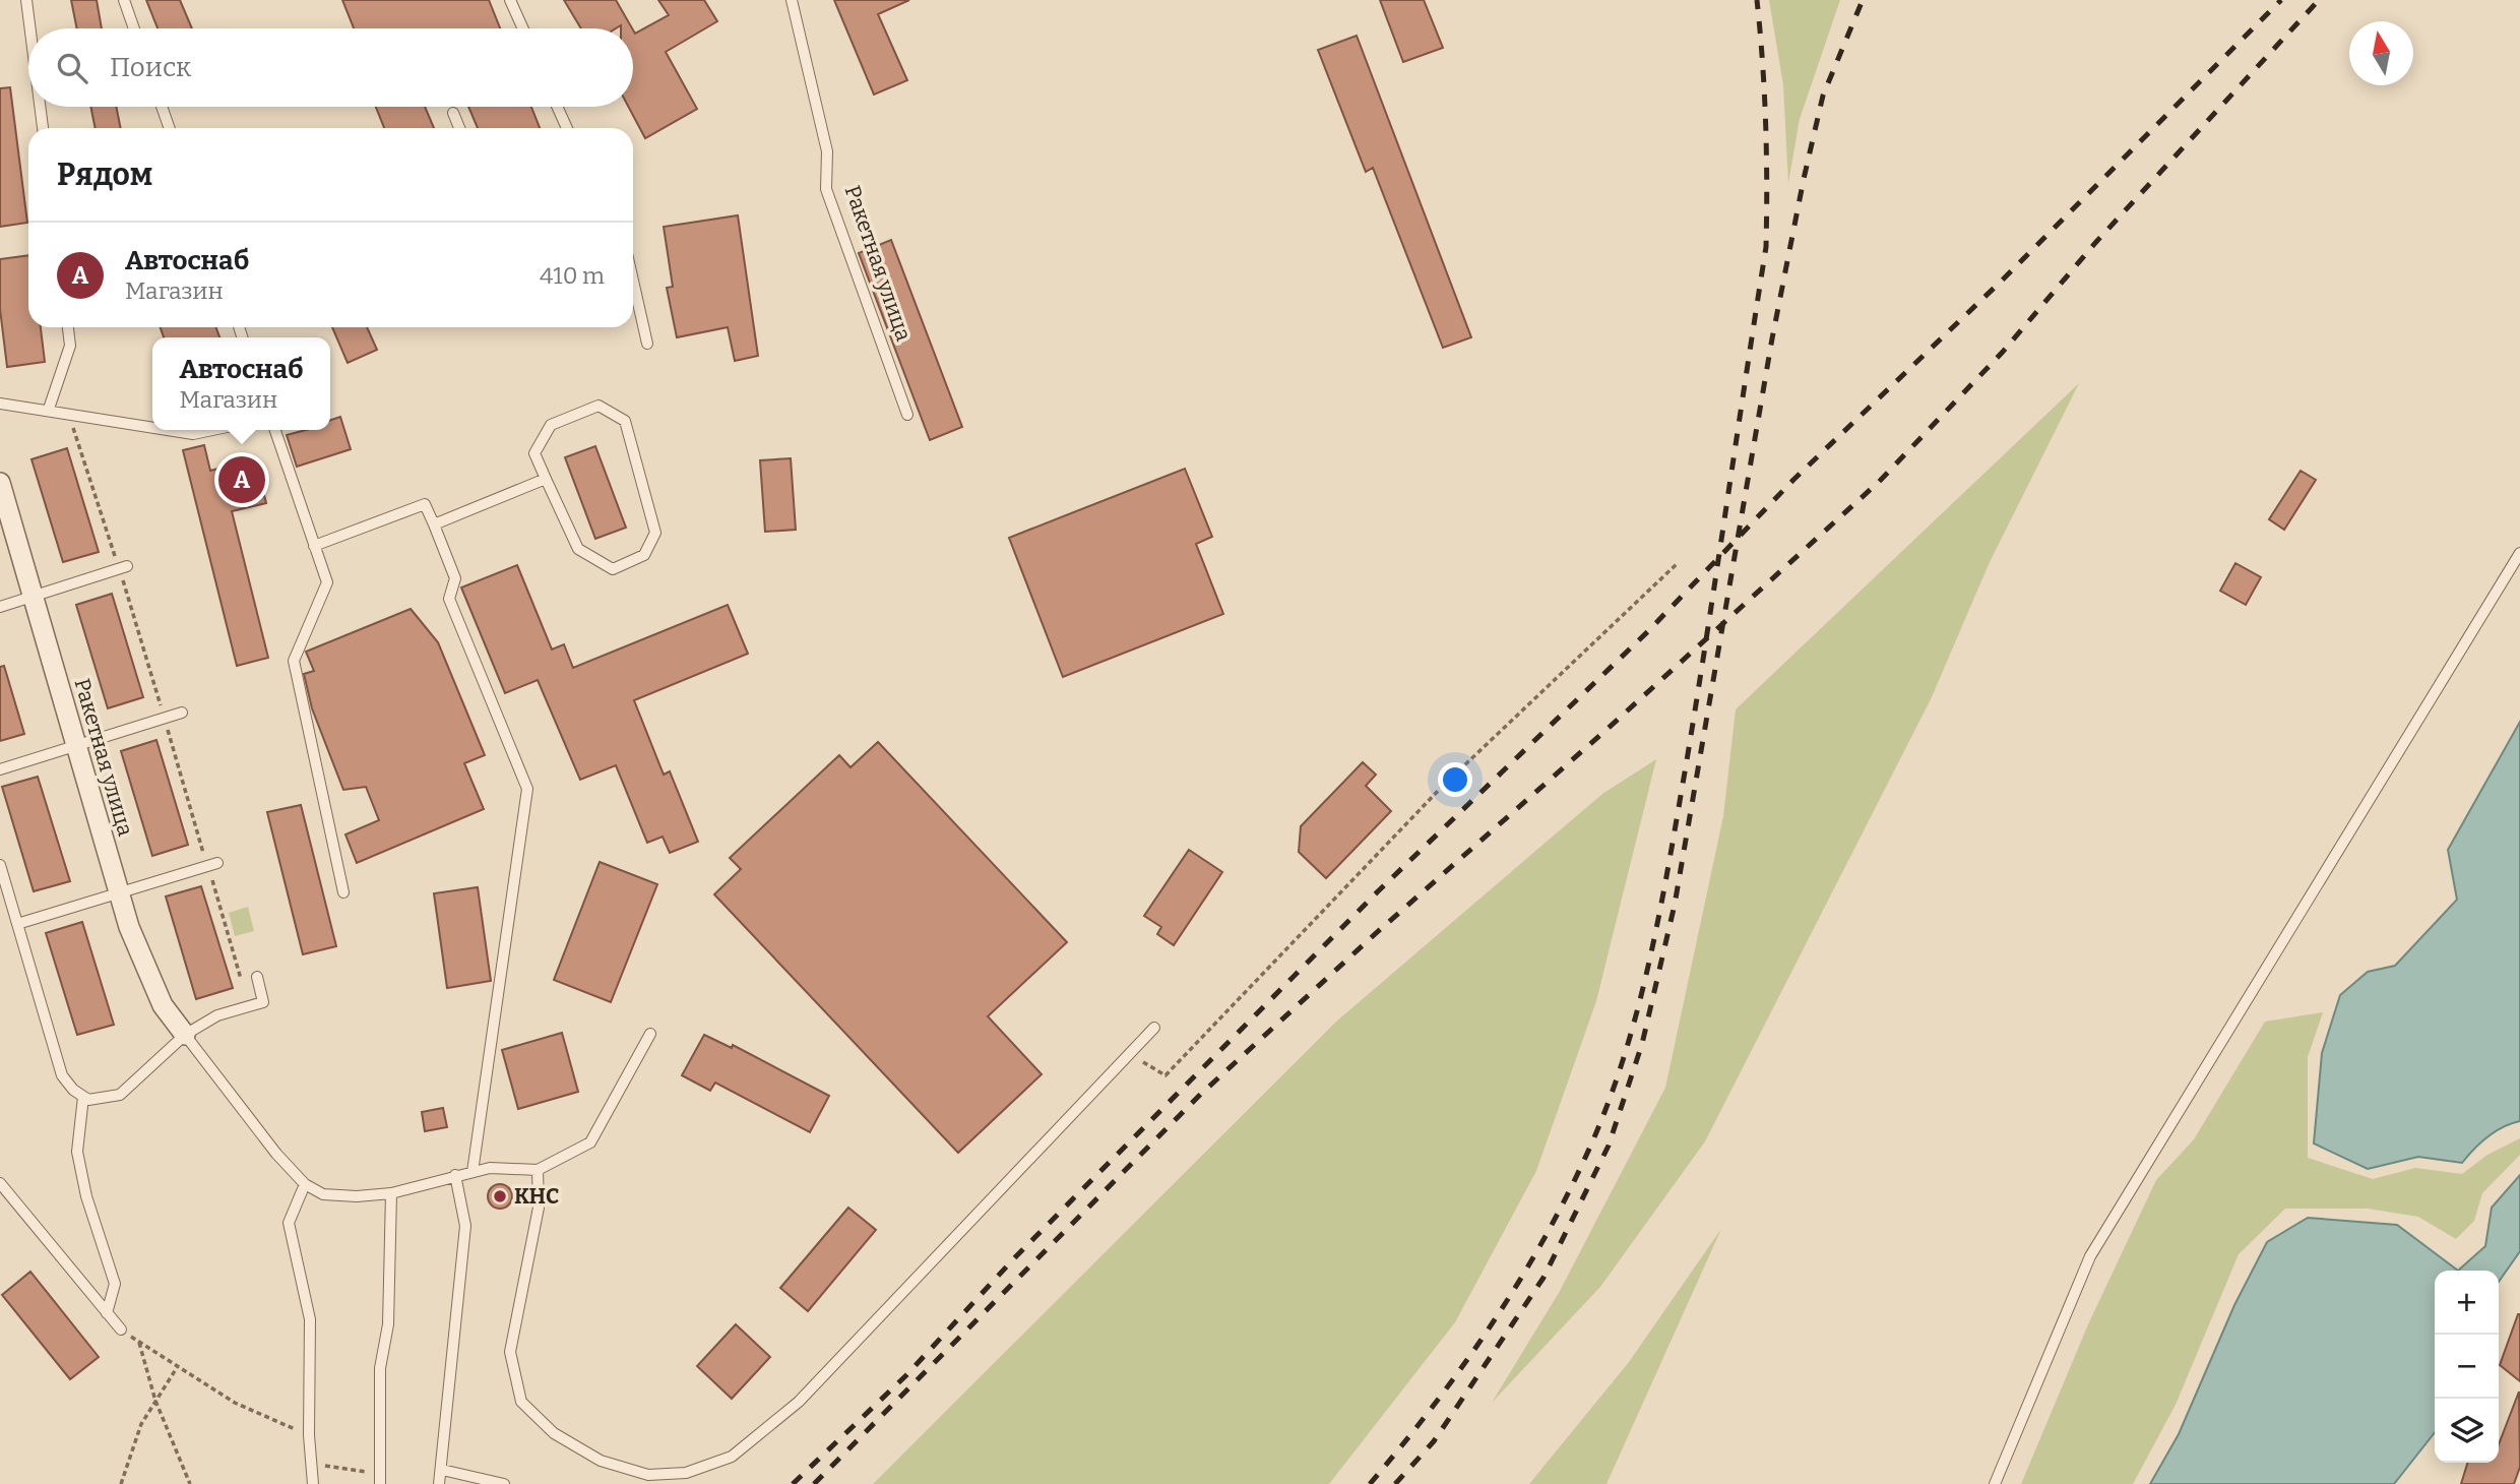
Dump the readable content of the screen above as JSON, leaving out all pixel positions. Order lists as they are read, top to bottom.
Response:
{
  "streets": {
    "street": ["Ракетная улица"]
  },
  "places": ["КНС"],
  "north": "top",
  "page": {
    "search": "Поиск",
    "heading": "Рядом",
    "list": [
      {
        "mark": "A",
        "name": "Автоснаб",
        "note": "Магазин",
        "value": "410 m"
      }
    ],
    "popup": ["Автоснаб", "Магазин"],
    "pins": "A",
    "map_buttons": ["+", "−"]
  }
}
